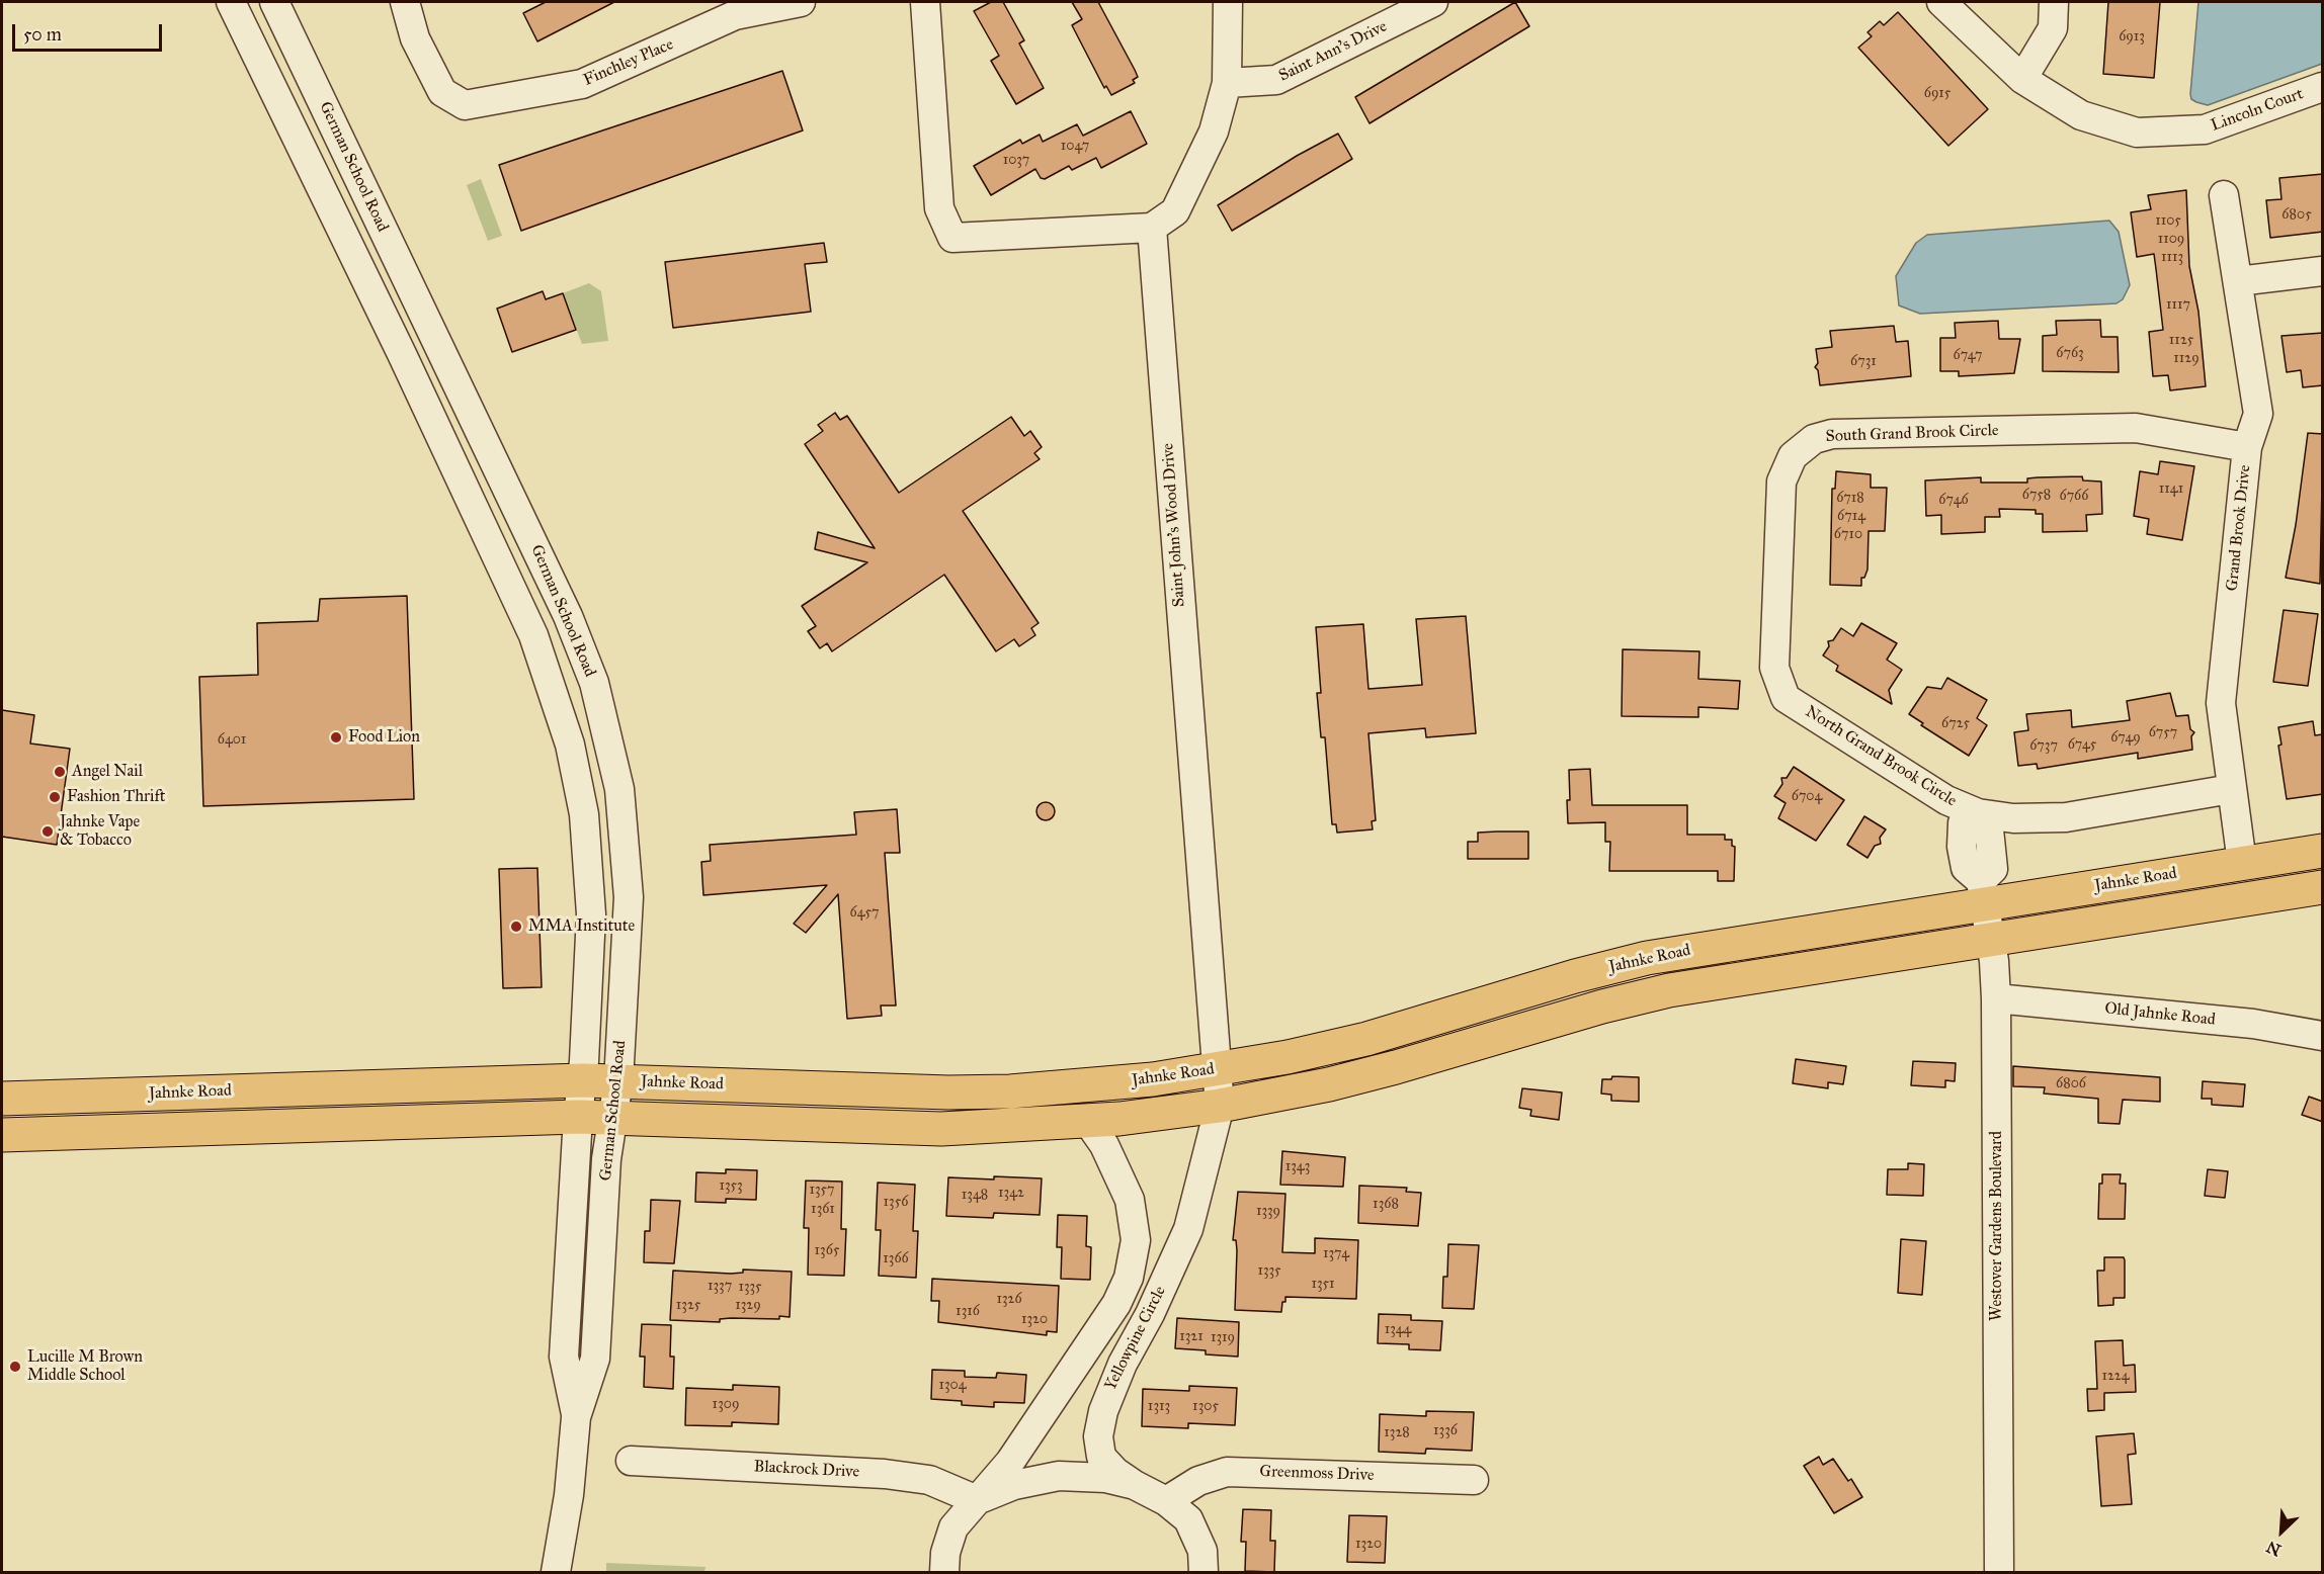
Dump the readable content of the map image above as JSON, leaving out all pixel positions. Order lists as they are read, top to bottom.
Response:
{
  "streets": {
    "main road": ["Jahnke Road"],
    "street": [
      "Saint Ann's Drive",
      "Finchley Place",
      "Lincoln Court",
      "German School Road",
      "South Grand Brook Circle",
      "Saint John's Wood Drive",
      "Grand Brook Drive",
      "North Grand Brook Circle",
      "Old Jahnke Road",
      "Westover Gardens Boulevard",
      "Yellowpine Circle",
      "Blackrock Drive",
      "Greenmoss Drive"
    ]
  },
  "crossings": [
    ["German School Road", "Jahnke Road"],
    ["South Grand Brook Circle", "Grand Brook Drive"],
    ["South Grand Brook Circle", "North Grand Brook Circle"],
    ["Saint John's Wood Drive", "Jahnke Road"],
    ["Saint John's Wood Drive", "Yellowpine Circle"],
    ["Grand Brook Drive", "North Grand Brook Circle"],
    ["Grand Brook Drive", "Jahnke Road"],
    ["North Grand Brook Circle", "Jahnke Road"],
    ["North Grand Brook Circle", "Westover Gardens Boulevard"],
    ["Jahnke Road", "Westover Gardens Boulevard"],
    ["Jahnke Road", "Yellowpine Circle"],
    ["Old Jahnke Road", "Westover Gardens Boulevard"],
    ["Yellowpine Circle", "Blackrock Drive"],
    ["Yellowpine Circle", "Greenmoss Drive"]
  ],
  "places": [
    "Food Lion",
    "Angel Nail",
    "Fashion Thrift",
    "Jahnke Vape & Tobacco",
    "MMA Institute",
    "Lucille M Brown Middle School"
  ],
  "house_numbers": [
    "6913",
    "6915",
    "1047",
    "1037",
    "6805",
    "1105",
    "1109",
    "1113",
    "1117",
    "1125",
    "6763",
    "6747",
    "1129",
    "6731",
    "1141",
    "6758",
    "6766",
    "6718",
    "6746",
    "6714",
    "6710",
    "6725",
    "6757",
    "6749",
    "6401",
    "6745",
    "6737",
    "6704",
    "6457",
    "6806",
    "1343",
    "1353",
    "1357",
    "1342",
    "1348",
    "1356",
    "1368",
    "1361",
    "1339",
    "1365",
    "1374",
    "1366",
    "1335",
    "1351",
    "1337",
    "1335",
    "1326",
    "1325",
    "1329",
    "1316",
    "1320",
    "1344",
    "1321",
    "1319",
    "1224",
    "1304",
    "1309",
    "1313",
    "1305",
    "1336",
    "1328",
    "1320"
  ],
  "scale_bar": "50 m",
  "north": "bottom left"
}
